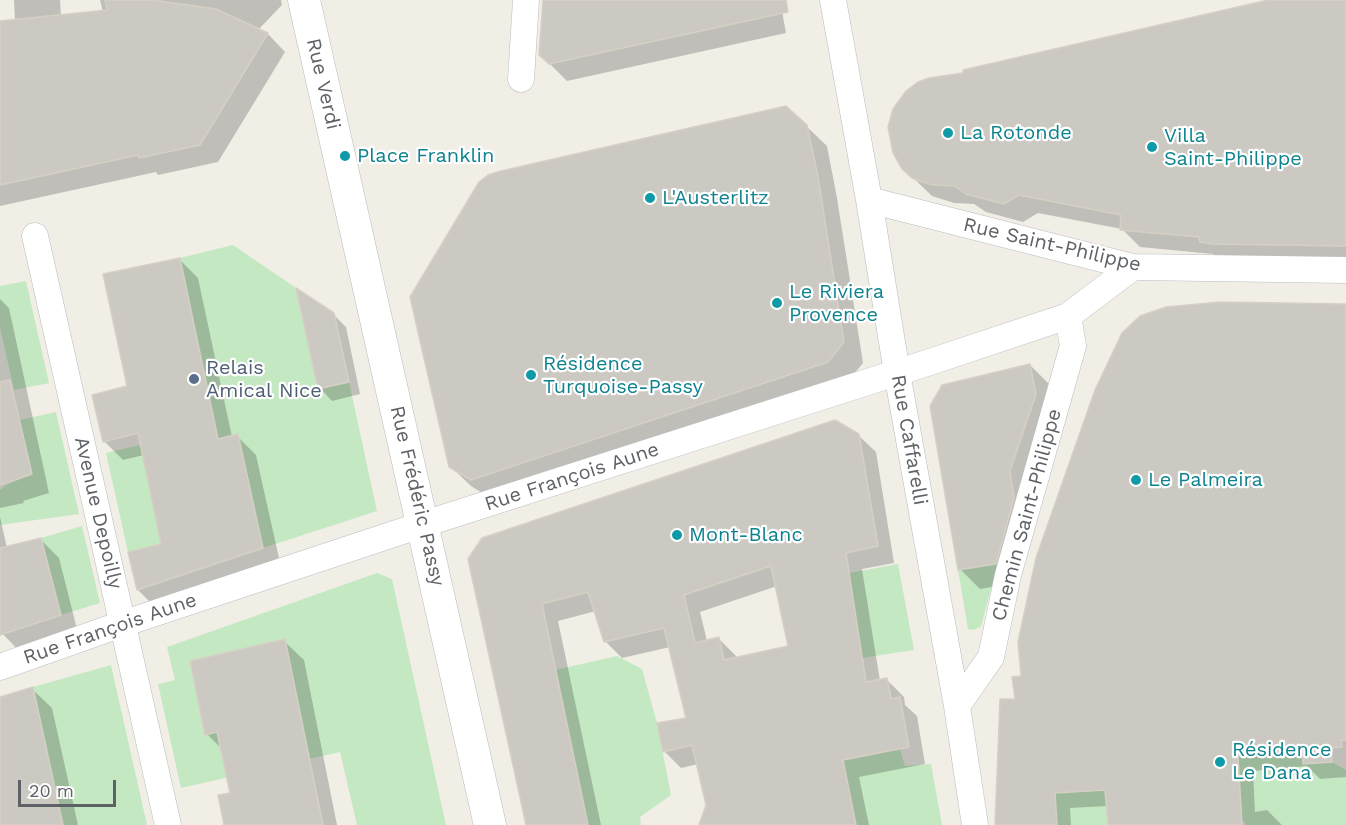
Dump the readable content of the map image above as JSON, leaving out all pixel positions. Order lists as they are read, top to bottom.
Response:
{
  "streets": {
    "street": [
      "Rue Verdi",
      "Rue Saint-Philippe",
      "Rue Caffarelli",
      "Rue François Aune",
      "Rue Frédéric Passy",
      "Avenue Depoilly",
      "Chemin Saint-Philippe"
    ]
  },
  "crossings": [
    ["Rue Verdi", "Rue Frédéric Passy"],
    ["Rue Saint-Philippe", "Rue Caffarelli"],
    ["Rue Saint-Philippe", "Rue François Aune"],
    ["Rue Caffarelli", "Rue François Aune"],
    ["Rue Caffarelli", "Chemin Saint-Philippe"],
    ["Rue François Aune", "Rue Frédéric Passy"],
    ["Rue François Aune", "Avenue Depoilly"],
    ["Rue François Aune", "Chemin Saint-Philippe"]
  ],
  "places": [
    "La Rotonde",
    "Villa Saint-Philippe",
    "Place Franklin",
    "L'Austerlitz",
    "Le Riviera Provence",
    "Résidence Turquoise-Passy",
    "Relais Amical Nice",
    "Le Palmeira",
    "Mont-Blanc",
    "Résidence Le Dana"
  ],
  "scale_bar": "20 m"
}
